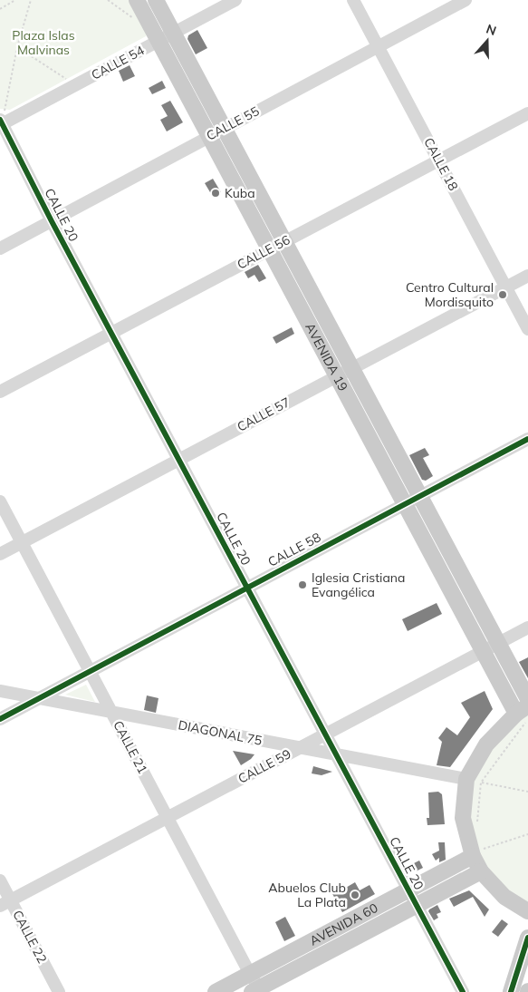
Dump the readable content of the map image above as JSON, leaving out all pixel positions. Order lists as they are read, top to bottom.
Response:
{
  "streets": {
    "main road": ["AVENIDA 19", "AVENIDA 60"],
    "street": [
      "CALLE 54",
      "CALLE 55",
      "CALLE 18",
      "CALLE 20",
      "CALLE 56",
      "CALLE 57",
      "CALLE 58",
      "DIAGONAL 75",
      "CALLE 21",
      "CALLE 59",
      "CALLE 22"
    ]
  },
  "crossings": [
    ["CALLE 54", "CALLE 20"],
    ["CALLE 54", "AVENIDA 19"],
    ["CALLE 55", "CALLE 18"],
    ["CALLE 55", "CALLE 20"],
    ["CALLE 55", "AVENIDA 19"],
    ["CALLE 18", "CALLE 56"],
    ["CALLE 18", "CALLE 57"],
    ["CALLE 20", "CALLE 56"],
    ["CALLE 20", "CALLE 57"],
    ["CALLE 20", "CALLE 58"],
    ["CALLE 20", "DIAGONAL 75"],
    ["CALLE 20", "CALLE 59"],
    ["CALLE 20", "AVENIDA 60"],
    ["CALLE 56", "AVENIDA 19"],
    ["AVENIDA 19", "CALLE 57"],
    ["AVENIDA 19", "CALLE 58"],
    ["AVENIDA 19", "CALLE 59"],
    ["CALLE 57", "CALLE 21"],
    ["CALLE 58", "DIAGONAL 75"],
    ["CALLE 58", "CALLE 21"],
    ["DIAGONAL 75", "CALLE 21"],
    ["DIAGONAL 75", "CALLE 59"],
    ["CALLE 21", "CALLE 59"],
    ["CALLE 21", "AVENIDA 60"],
    ["CALLE 59", "CALLE 22"]
  ],
  "parks": ["Plaza Islas Malvinas"],
  "places": [
    "Kuba",
    "Centro Cultural Mordisquito",
    "Iglesia Cristiana Evangélica",
    "Abuelos Club La Plata"
  ],
  "north": "top"
}
